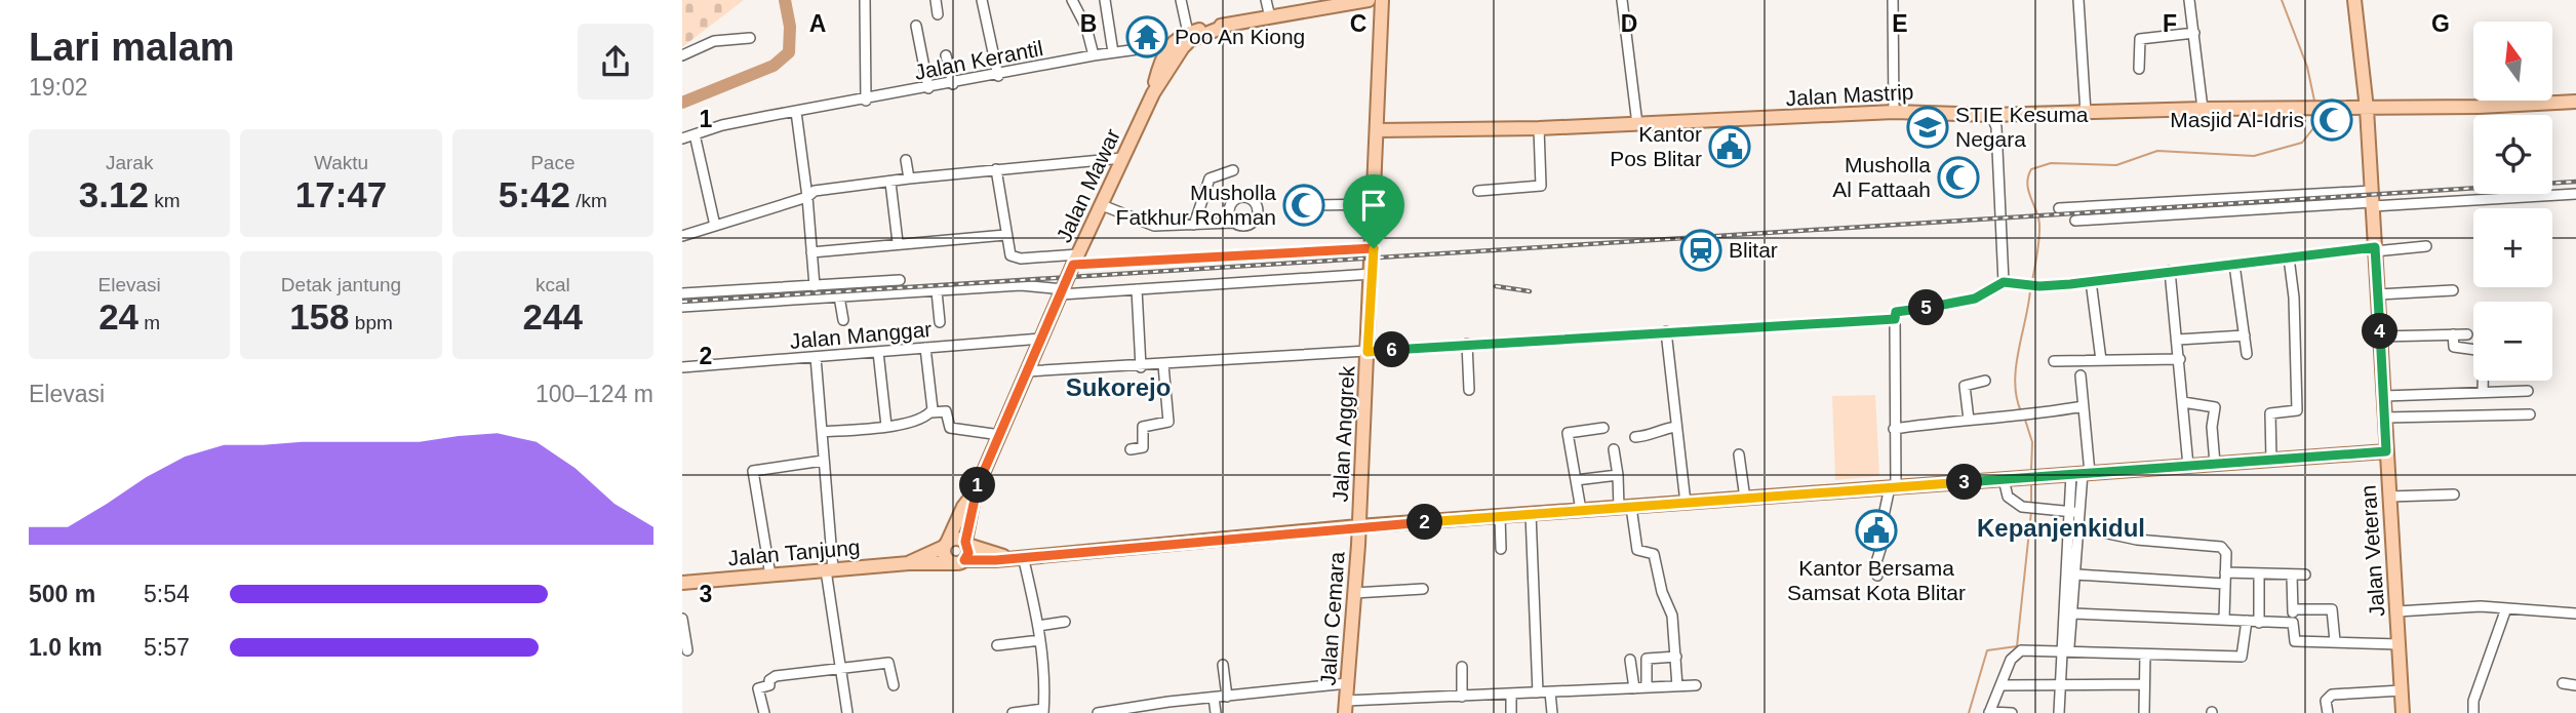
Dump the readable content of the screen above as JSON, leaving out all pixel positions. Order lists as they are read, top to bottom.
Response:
{
  "streets": {
    "main road": [
      "Jalan Mastrip",
      "Jalan Mawar",
      "Jalan Anggrek",
      "Jalan Veteran",
      "Jalan Tanjung",
      "Jalan Cemara"
    ],
    "street": ["Jalan Kerantil", "Jalan Manggar"]
  },
  "crossings": [
    ["Jalan Kerantil", "Jalan Mawar"],
    ["Jalan Mastrip", "Jalan Anggrek"],
    ["Jalan Mastrip", "Jalan Veteran"],
    ["Jalan Mawar", "Jalan Manggar"],
    ["Jalan Mawar", "Jalan Tanjung"],
    ["Jalan Anggrek", "Jalan Tanjung"],
    ["Jalan Anggrek", "Jalan Cemara"],
    ["Jalan Veteran", "Jalan Tanjung"],
    ["Jalan Tanjung", "Jalan Cemara"]
  ],
  "districts": ["Sukorejo", "Kepanjenkidul"],
  "places": {
    "temple": ["Poo An Kiong"],
    "mosque": ["Masjid Al-Idris", "Musholla Al Fattaah", "Musholla Fatkhur Rohman"],
    "school or university": ["STIE Kesuma Negara"],
    "public building": ["Kantor Pos Blitar", "Kantor Bersama Samsat Kota Blitar"],
    "station": ["Blitar"]
  },
  "north": "top",
  "page": {
    "heading": ["Lari malam", "19:02"],
    "map_buttons": ["+", "−"],
    "stats": [
      ["Jarak", "3.12 km"],
      ["Waktu", "17:47"],
      ["Pace", "5:42 /km"],
      ["Elevasi", "24 m"],
      ["Detak jantung", "158 bpm"],
      ["kcal", "244"]
    ],
    "pins": [
      "5",
      "4",
      "6",
      "3",
      "1",
      "2"
    ],
    "chart": ["Elevasi", "100–124 m"],
    "list": [
      {
        "name": "500 m",
        "note": "5:54"
      },
      {
        "name": "1.0 km",
        "note": "5:57"
      }
    ]
  },
  "grid": {
    "columns": [
      "A",
      "B",
      "C",
      "D",
      "E",
      "F",
      "G"
    ],
    "rows": ["1", "2", "3"]
  }
}
